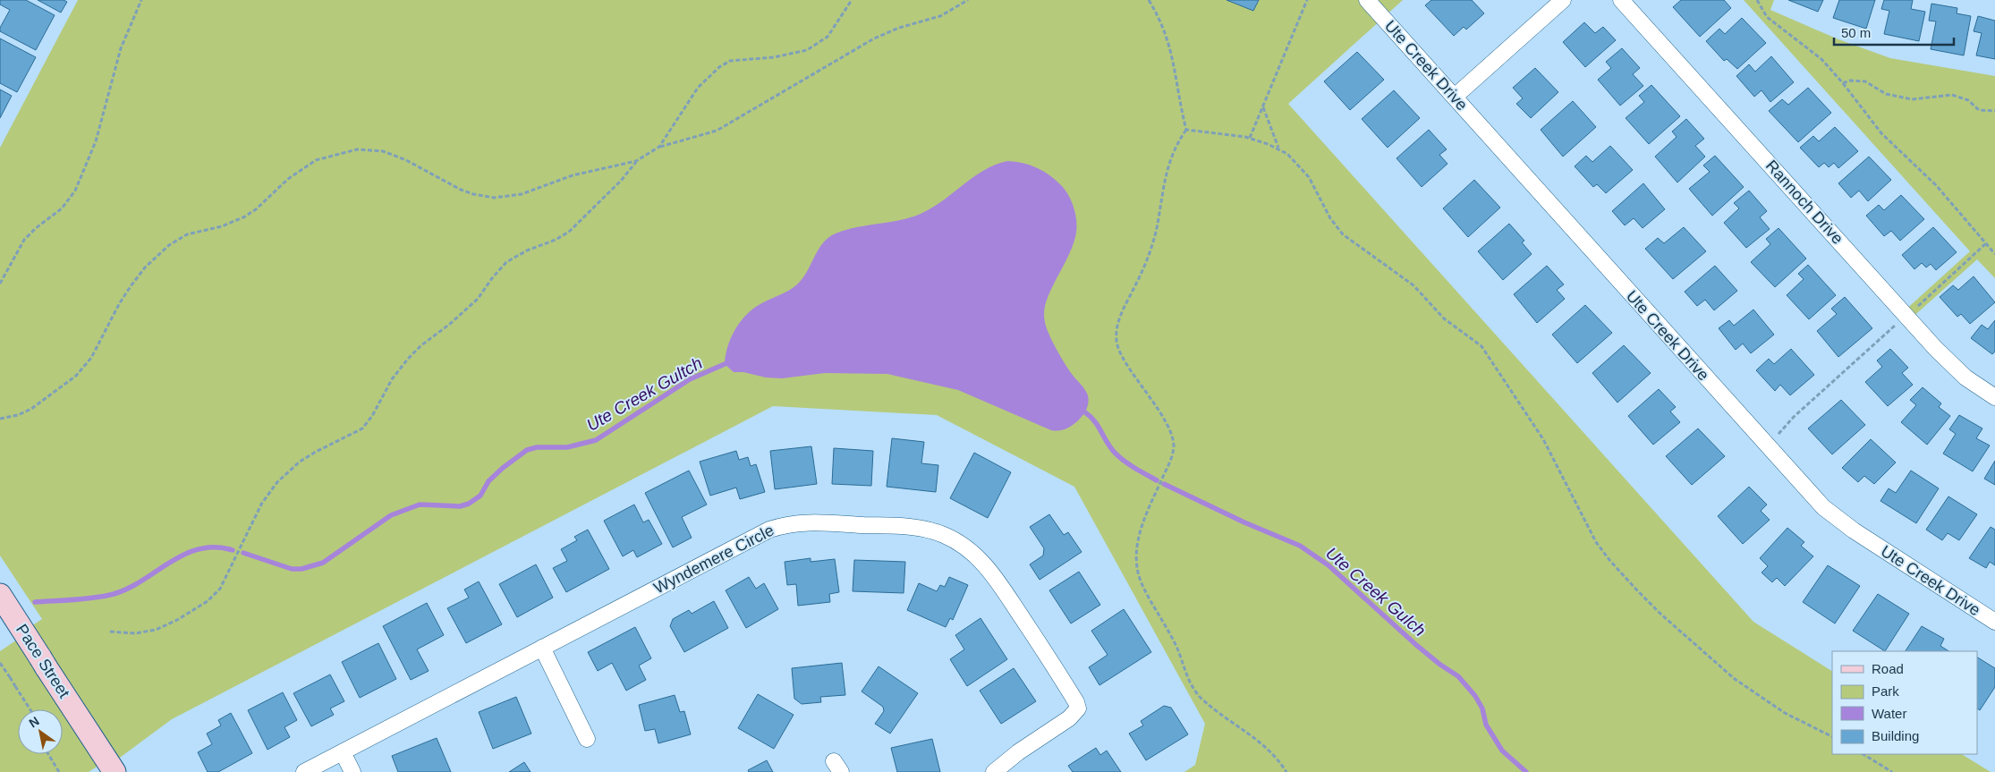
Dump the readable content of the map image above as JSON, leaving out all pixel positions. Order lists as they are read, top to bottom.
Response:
{
  "streets": {
    "main road": ["Pace Street"],
    "street": ["Ute Creek Drive", "Rannoch Drive", "Wyndemere Circle"]
  },
  "water": ["Ute Creek Gultch", "Ute Creek Gulch"],
  "legend": [
    "Road",
    "Park",
    "Water",
    "Building"
  ],
  "scale_bar": "50 m",
  "north": "top left"
}
